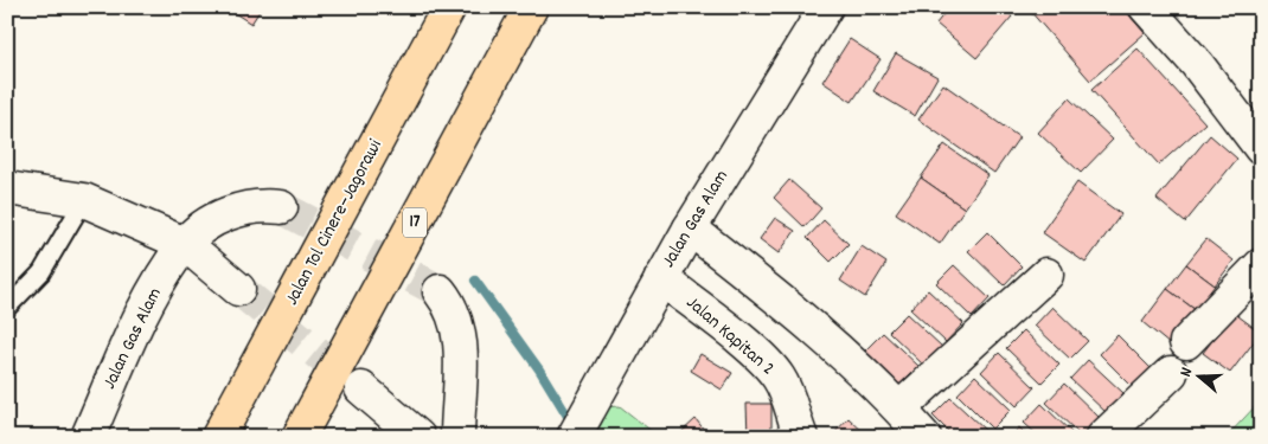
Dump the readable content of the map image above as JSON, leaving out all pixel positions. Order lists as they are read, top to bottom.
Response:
{
  "streets": {
    "highway": ["Jalan Tol Cinere–Jagorawi", "17"],
    "street": ["Jalan Gas Alam", "Jalan Kapitan 2"]
  },
  "crossings": [
    ["Jalan Gas Alam", "Jalan Kapitan 2"]
  ],
  "north": "left"
}
